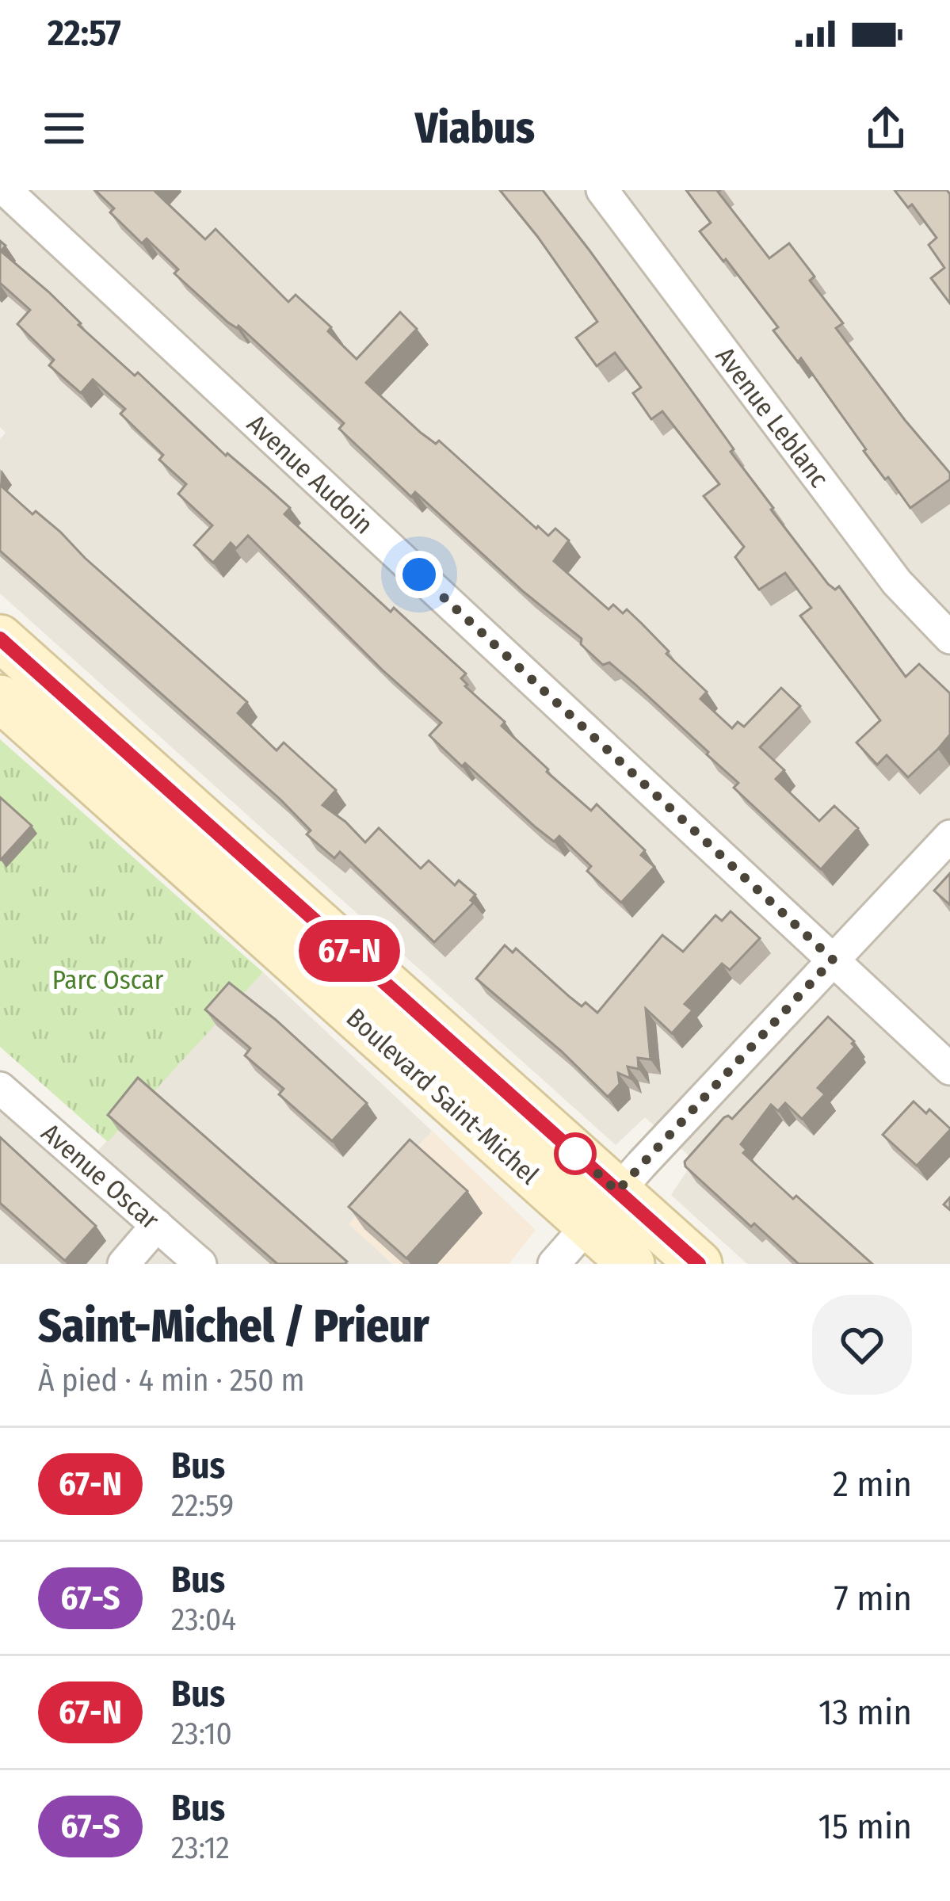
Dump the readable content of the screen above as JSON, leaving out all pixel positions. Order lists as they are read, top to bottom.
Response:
{
  "streets": {
    "main road": ["Boulevard Saint-Michel"],
    "street": ["Avenue Leblanc", "Avenue Audoin", "Avenue Oscar"]
  },
  "parks": ["Parc Oscar"],
  "lines": ["bus line 67-N"],
  "page": {
    "status": "22:57",
    "header": "Viabus",
    "on_map": "67-N",
    "heading": ["Saint-Michel / Prieur", "À pied · 4 min · 250 m"],
    "list": [
      {
        "mark": "67-N",
        "name": "Bus",
        "note": "22:59",
        "value": "2 min"
      },
      {
        "mark": "67-S",
        "name": "Bus",
        "note": "23:04",
        "value": "7 min"
      },
      {
        "mark": "67-N",
        "name": "Bus",
        "note": "23:10",
        "value": "13 min"
      },
      {
        "mark": "67-S",
        "name": "Bus",
        "note": "23:12",
        "value": "15 min"
      }
    ]
  }
}
